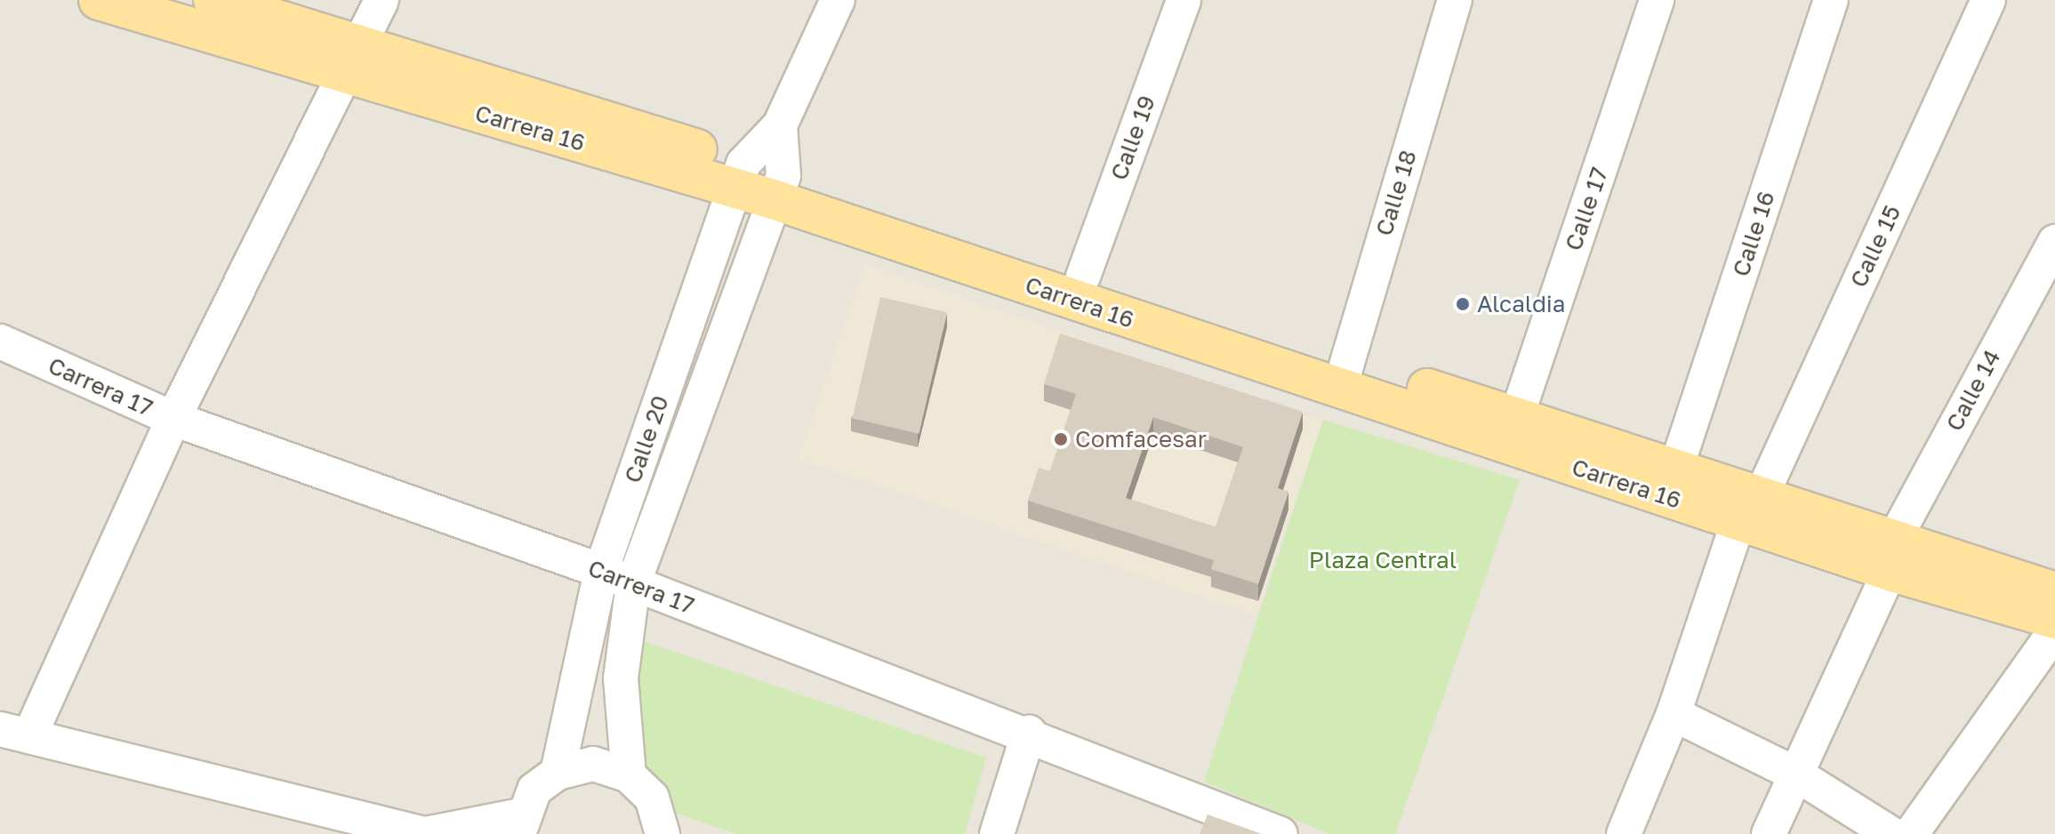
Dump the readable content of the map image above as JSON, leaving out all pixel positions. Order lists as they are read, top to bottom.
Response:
{
  "streets": {
    "main road": ["Carrera 16"],
    "street": [
      "Calle 19",
      "Calle 18",
      "Calle 17",
      "Calle 16",
      "Calle 15",
      "Carrera 17",
      "Calle 14",
      "Calle 20"
    ]
  },
  "crossings": [
    ["Carrera 16", "Calle 19"],
    ["Carrera 16", "Calle 18"],
    ["Carrera 16", "Calle 17"],
    ["Carrera 16", "Calle 16"],
    ["Carrera 16", "Calle 15"],
    ["Carrera 16", "Calle 14"],
    ["Carrera 16", "Calle 20"],
    ["Carrera 17", "Calle 20"]
  ],
  "parks": ["Plaza Central"],
  "places": ["Alcaldia", "Comfacesar"]
}
